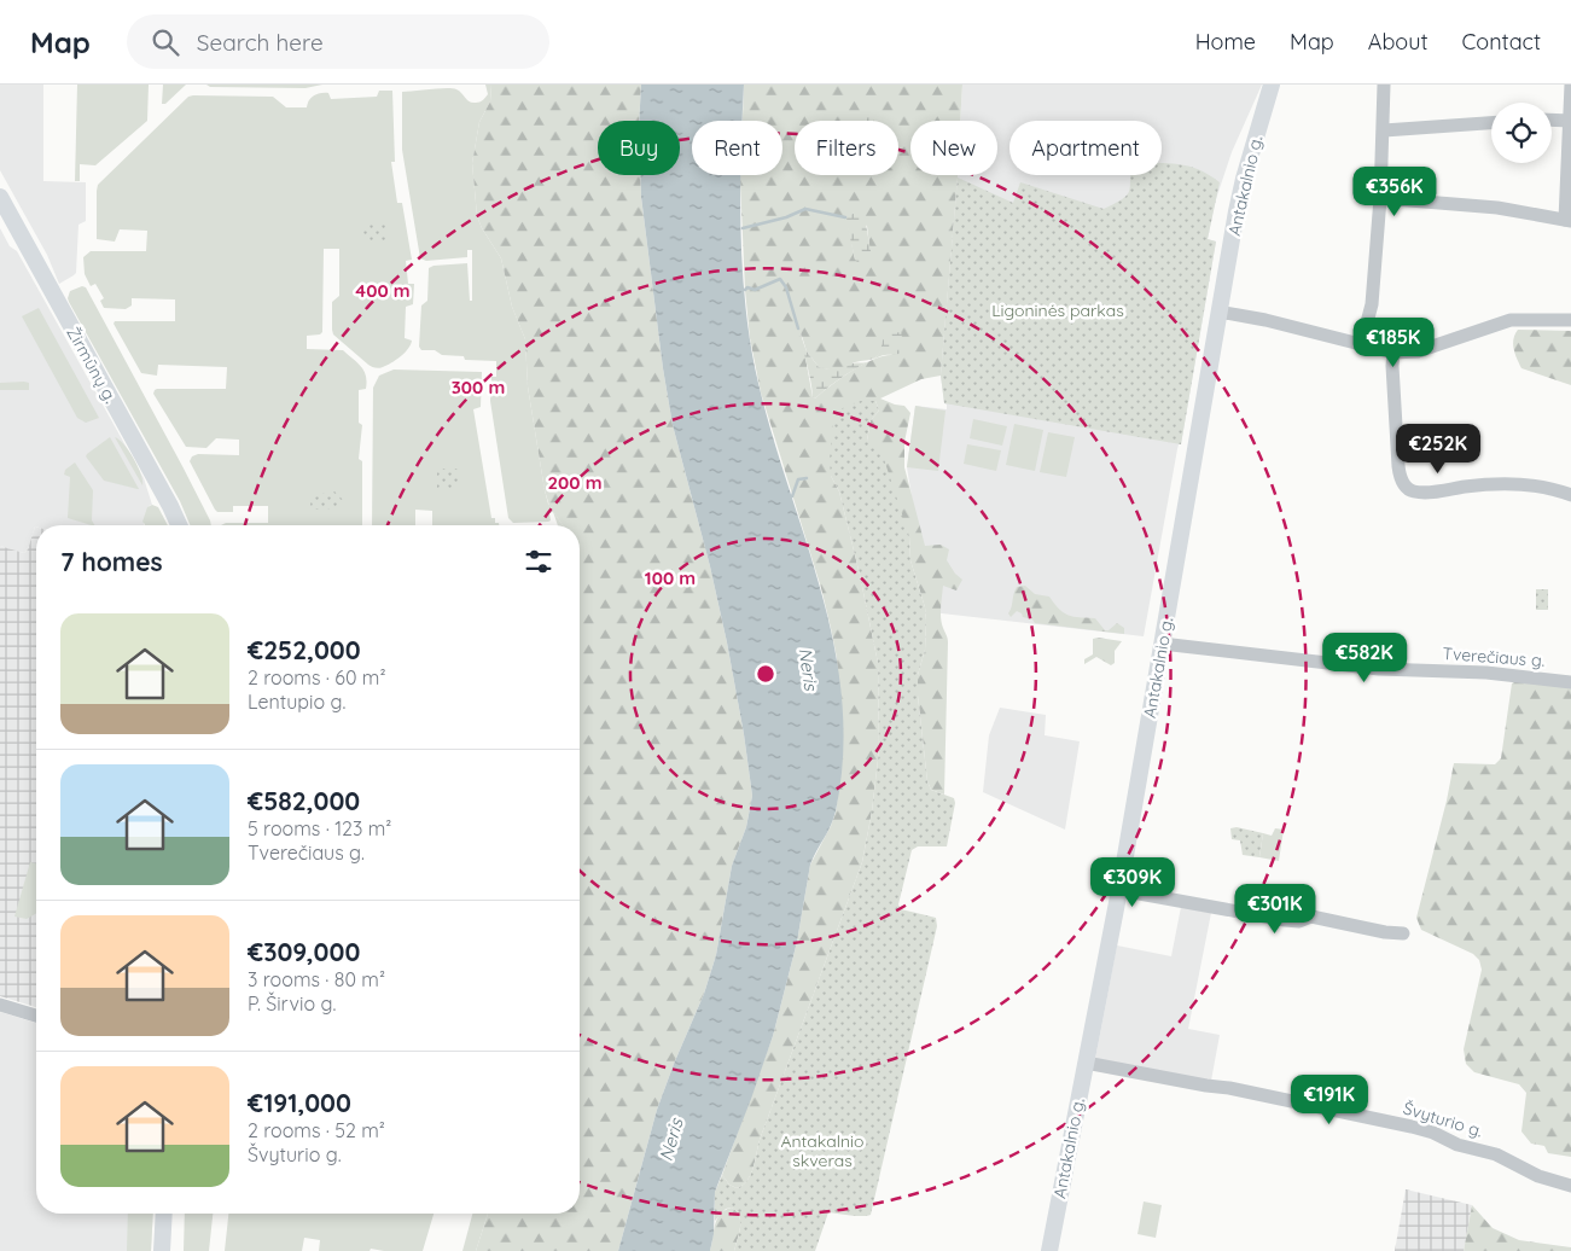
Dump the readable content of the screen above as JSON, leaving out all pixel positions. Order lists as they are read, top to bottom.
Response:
{
  "streets": {
    "main road": ["Antakalnio g.", "Žirmūnų g."],
    "street": ["Tverečiaus g.", "Švyturio g."]
  },
  "crossings": [
    ["Antakalnio g.", "Tverečiaus g."],
    ["Antakalnio g.", "Švyturio g."]
  ],
  "water": ["Neris"],
  "parks": ["Ligoninės parkas", "Antakalnio skveras"],
  "page": {
    "header": "Map",
    "search": "Search here",
    "nav": [
      "Home",
      "Map",
      "About",
      "Contact"
    ],
    "chip": [
      "Buy",
      "Rent",
      "Filters",
      "New",
      "Apartment"
    ],
    "price": [
      "€356K",
      "€185K",
      "€252K",
      "€582K",
      "€309K",
      "€301K",
      "€191K"
    ],
    "heading": "7 homes",
    "list": [
      {
        "name": "€252,000",
        "note": "2 rooms · 60 m² · Lentupio g."
      },
      {
        "name": "€582,000",
        "note": "5 rooms · 123 m² · Tverečiaus g."
      },
      {
        "name": "€309,000",
        "note": "3 rooms · 80 m² · P. Širvio g."
      },
      {
        "name": "€191,000",
        "note": "2 rooms · 52 m² · Švyturio g."
      }
    ]
  },
  "rings": [
    "400 m",
    "300 m",
    "200 m",
    "100 m"
  ]
}
